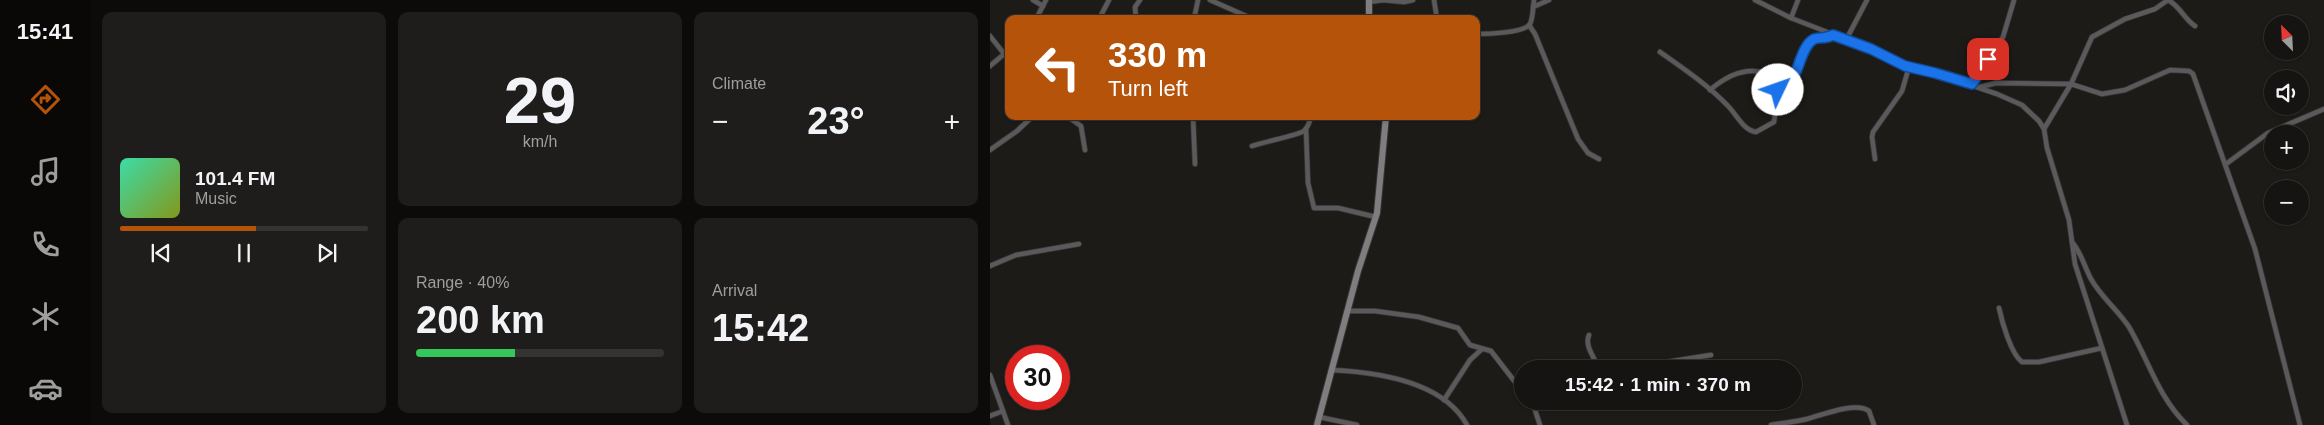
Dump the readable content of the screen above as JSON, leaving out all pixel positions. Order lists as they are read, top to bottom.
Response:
{
  "north": "top left",
  "page": {
    "tabs": "15:41",
    "tile": [
      ["29", "km/h"],
      "Climate",
      ["Range · 40%", "200 km"],
      ["Arrival", "15:42"]
    ],
    "map_buttons": ["+", "−"],
    "turn": ["330 m", "Turn left"],
    "heat": ["−", "23°", "+"],
    "song": ["101.4 FM", "Music"],
    "limit": "30",
    "trip": "15:42 · 1 min · 370 m"
  }
}
